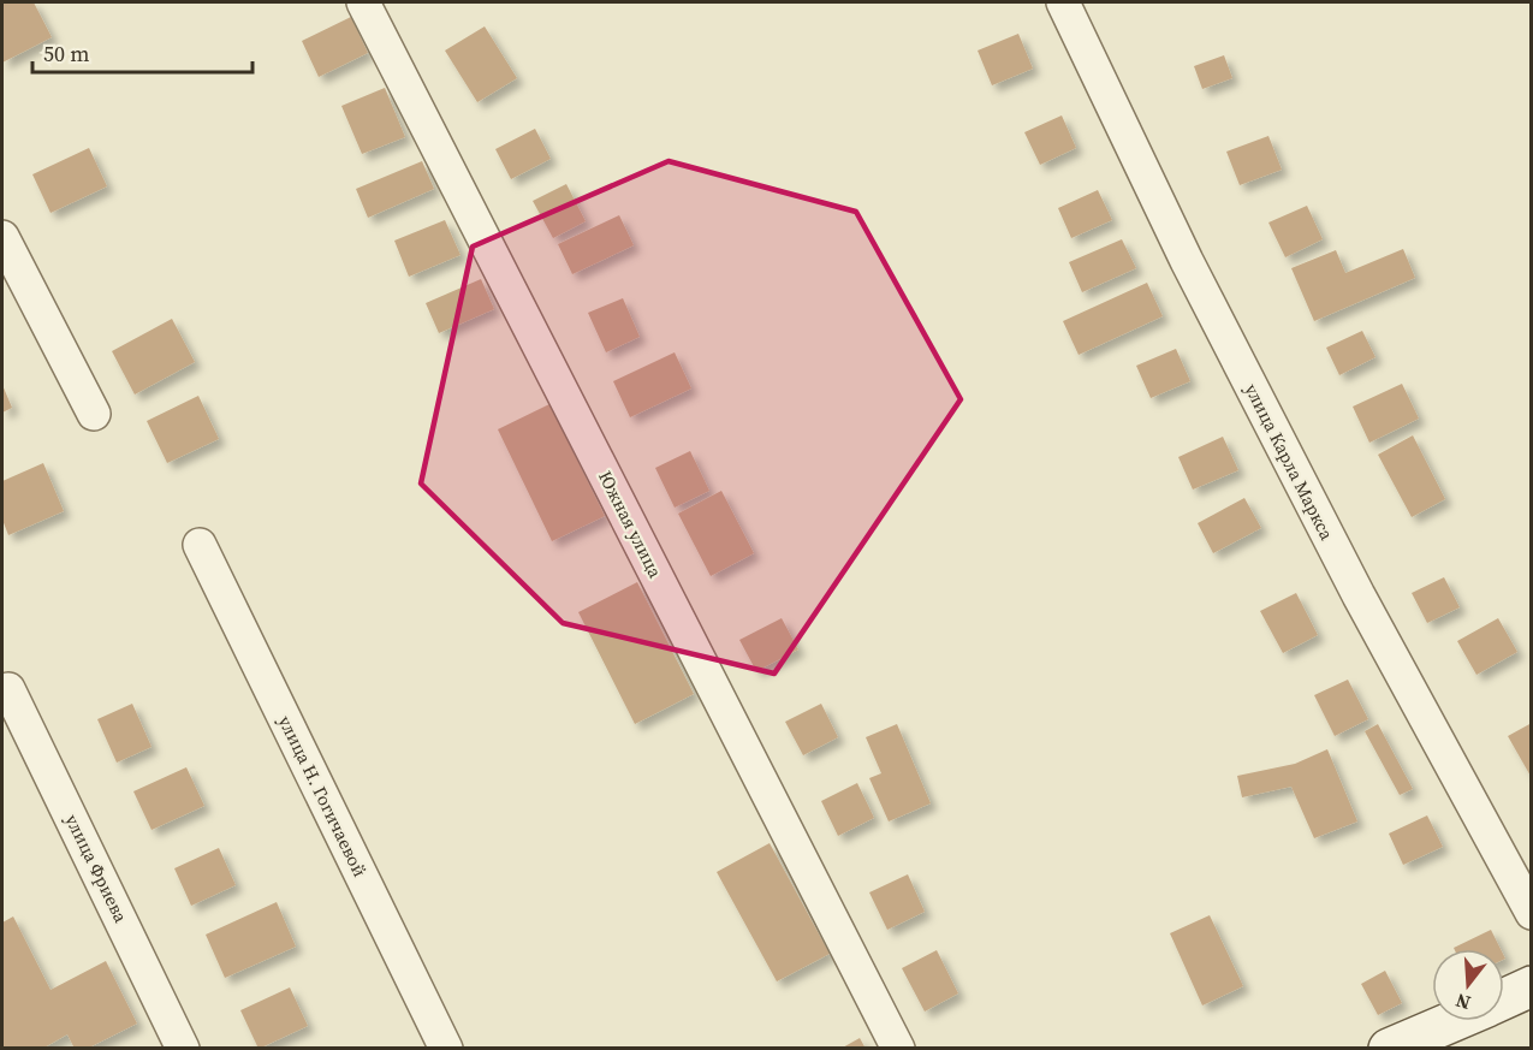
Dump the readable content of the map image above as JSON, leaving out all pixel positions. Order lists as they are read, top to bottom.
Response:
{
  "streets": {
    "street": [
      "улица Карла Маркса",
      "Южная улица",
      "улица Н. Гогичаевой",
      "улица Фриева"
    ]
  },
  "scale_bar": "50 m",
  "north": "bottom"
}
